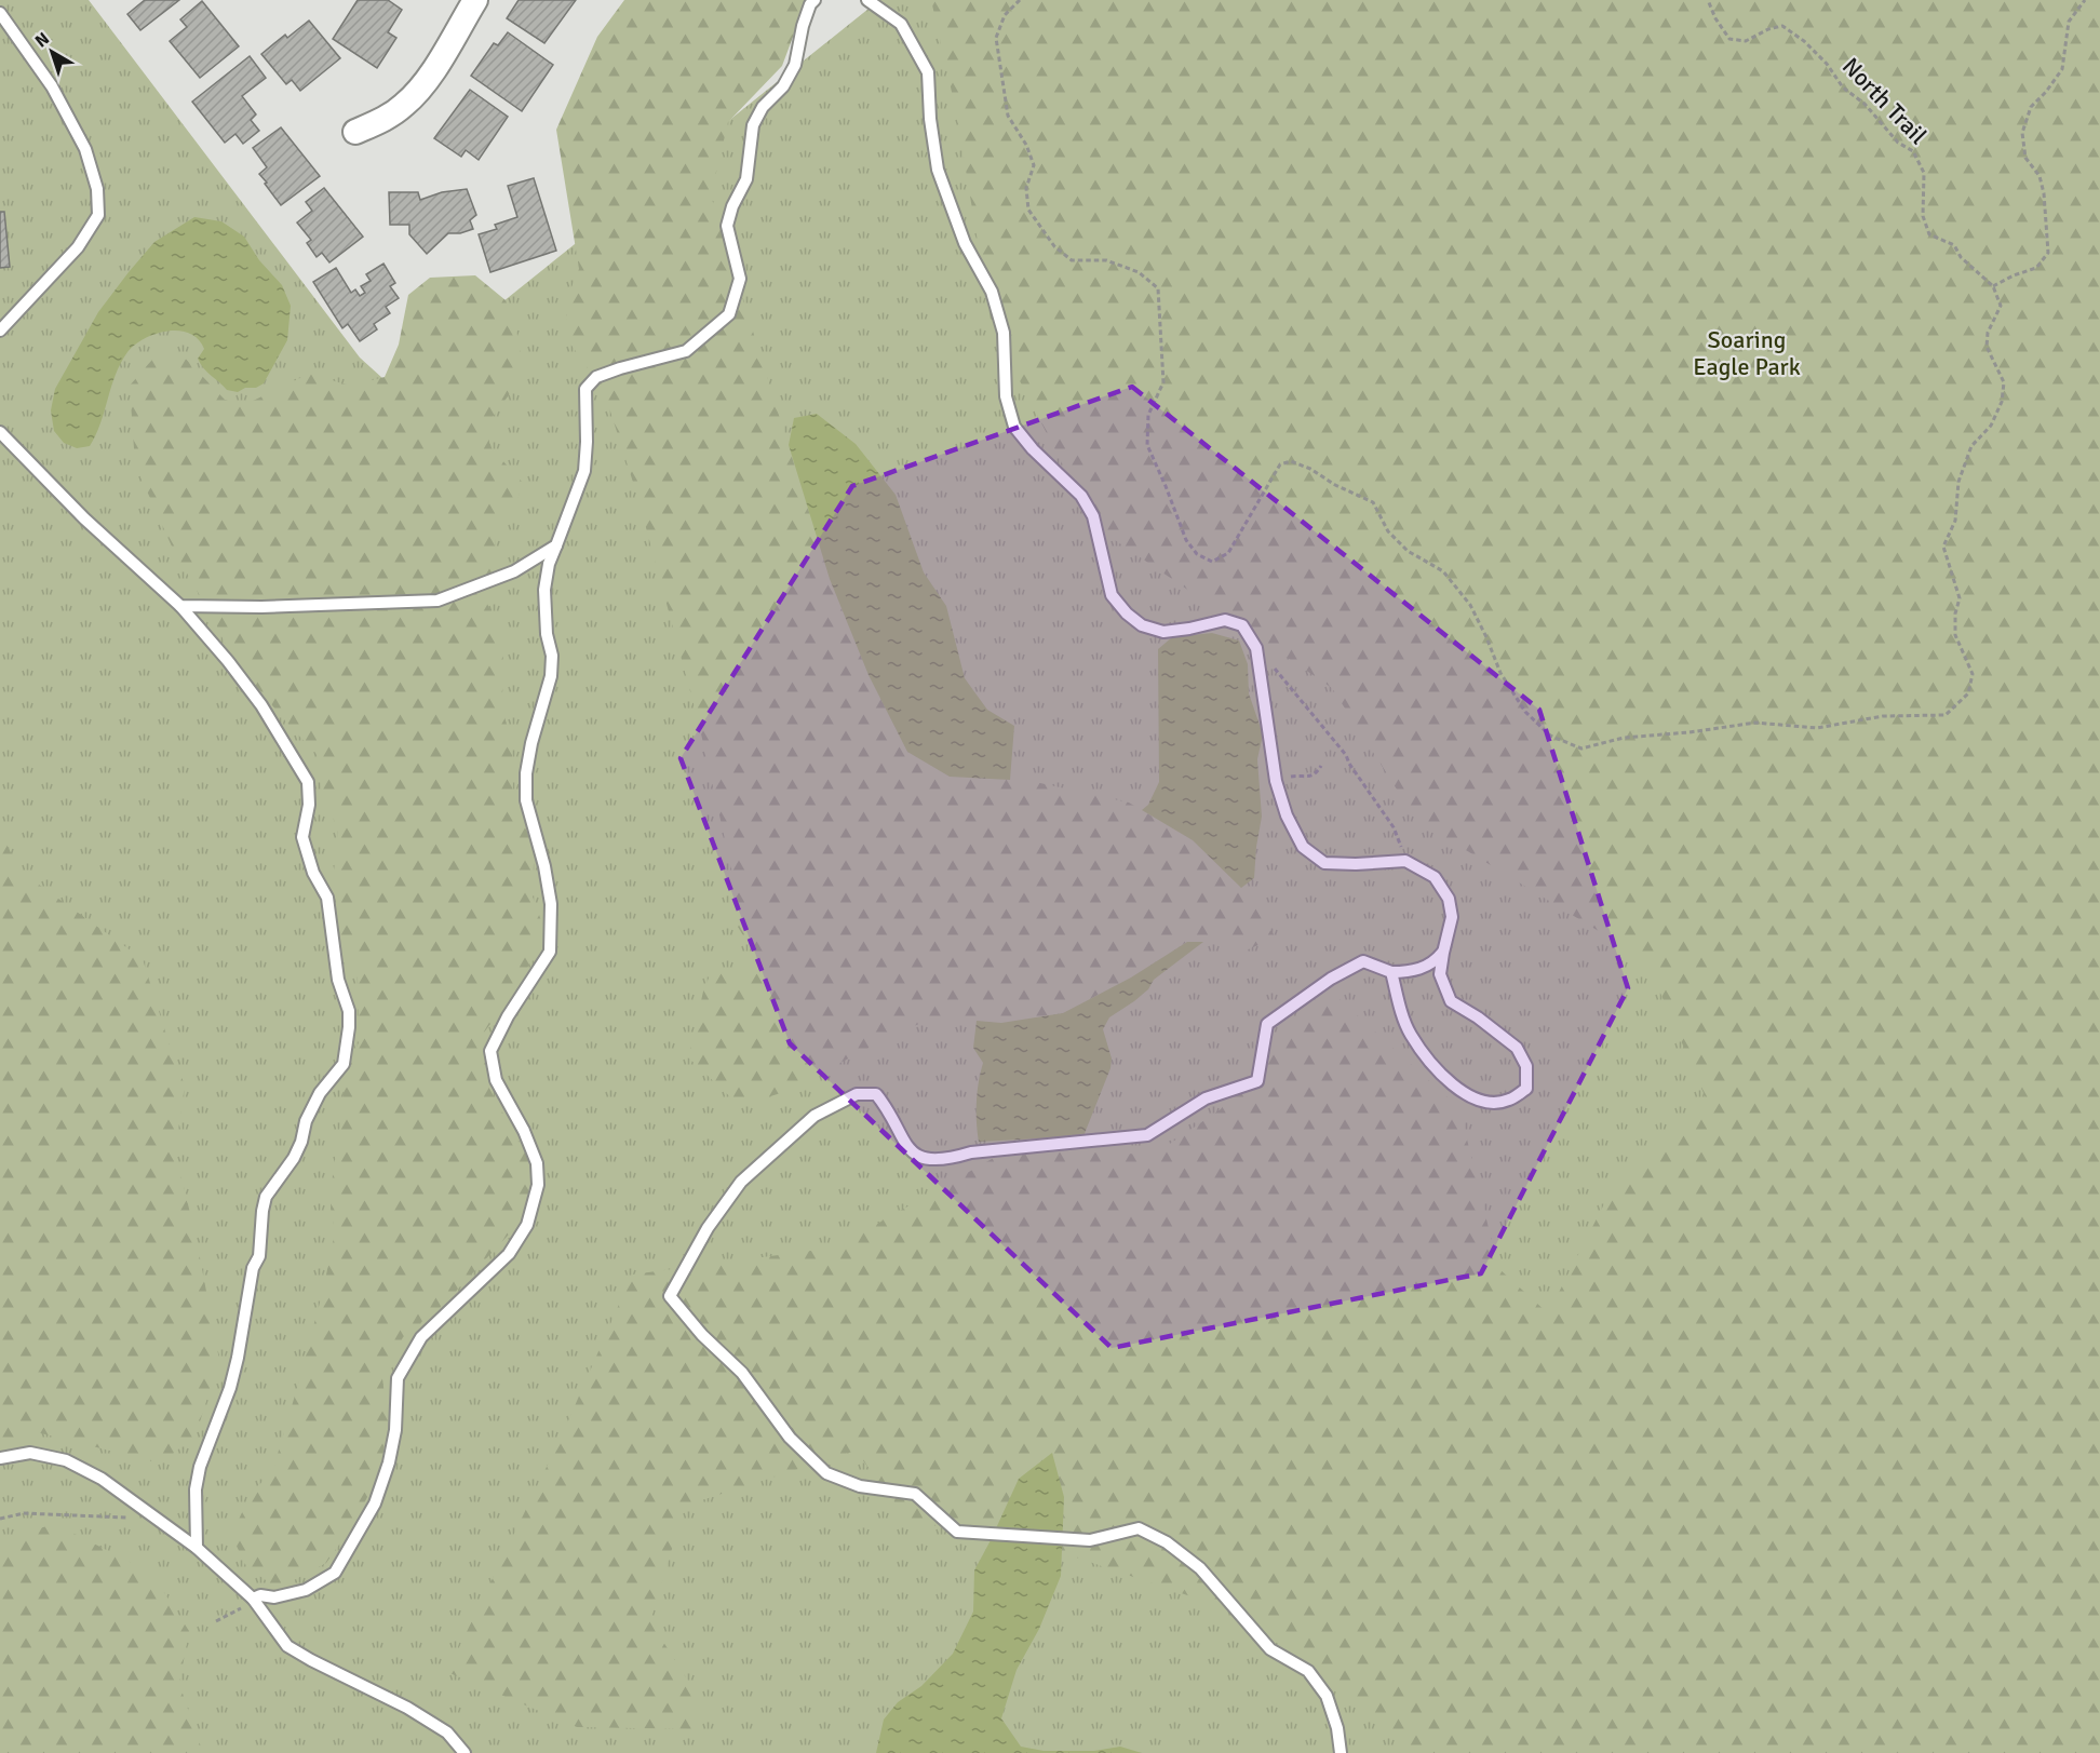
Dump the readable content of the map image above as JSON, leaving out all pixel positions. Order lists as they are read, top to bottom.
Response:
{
  "streets": {
    "path": ["North Trail"]
  },
  "parks": ["Soaring Eagle Park"],
  "north": "top left"
}
